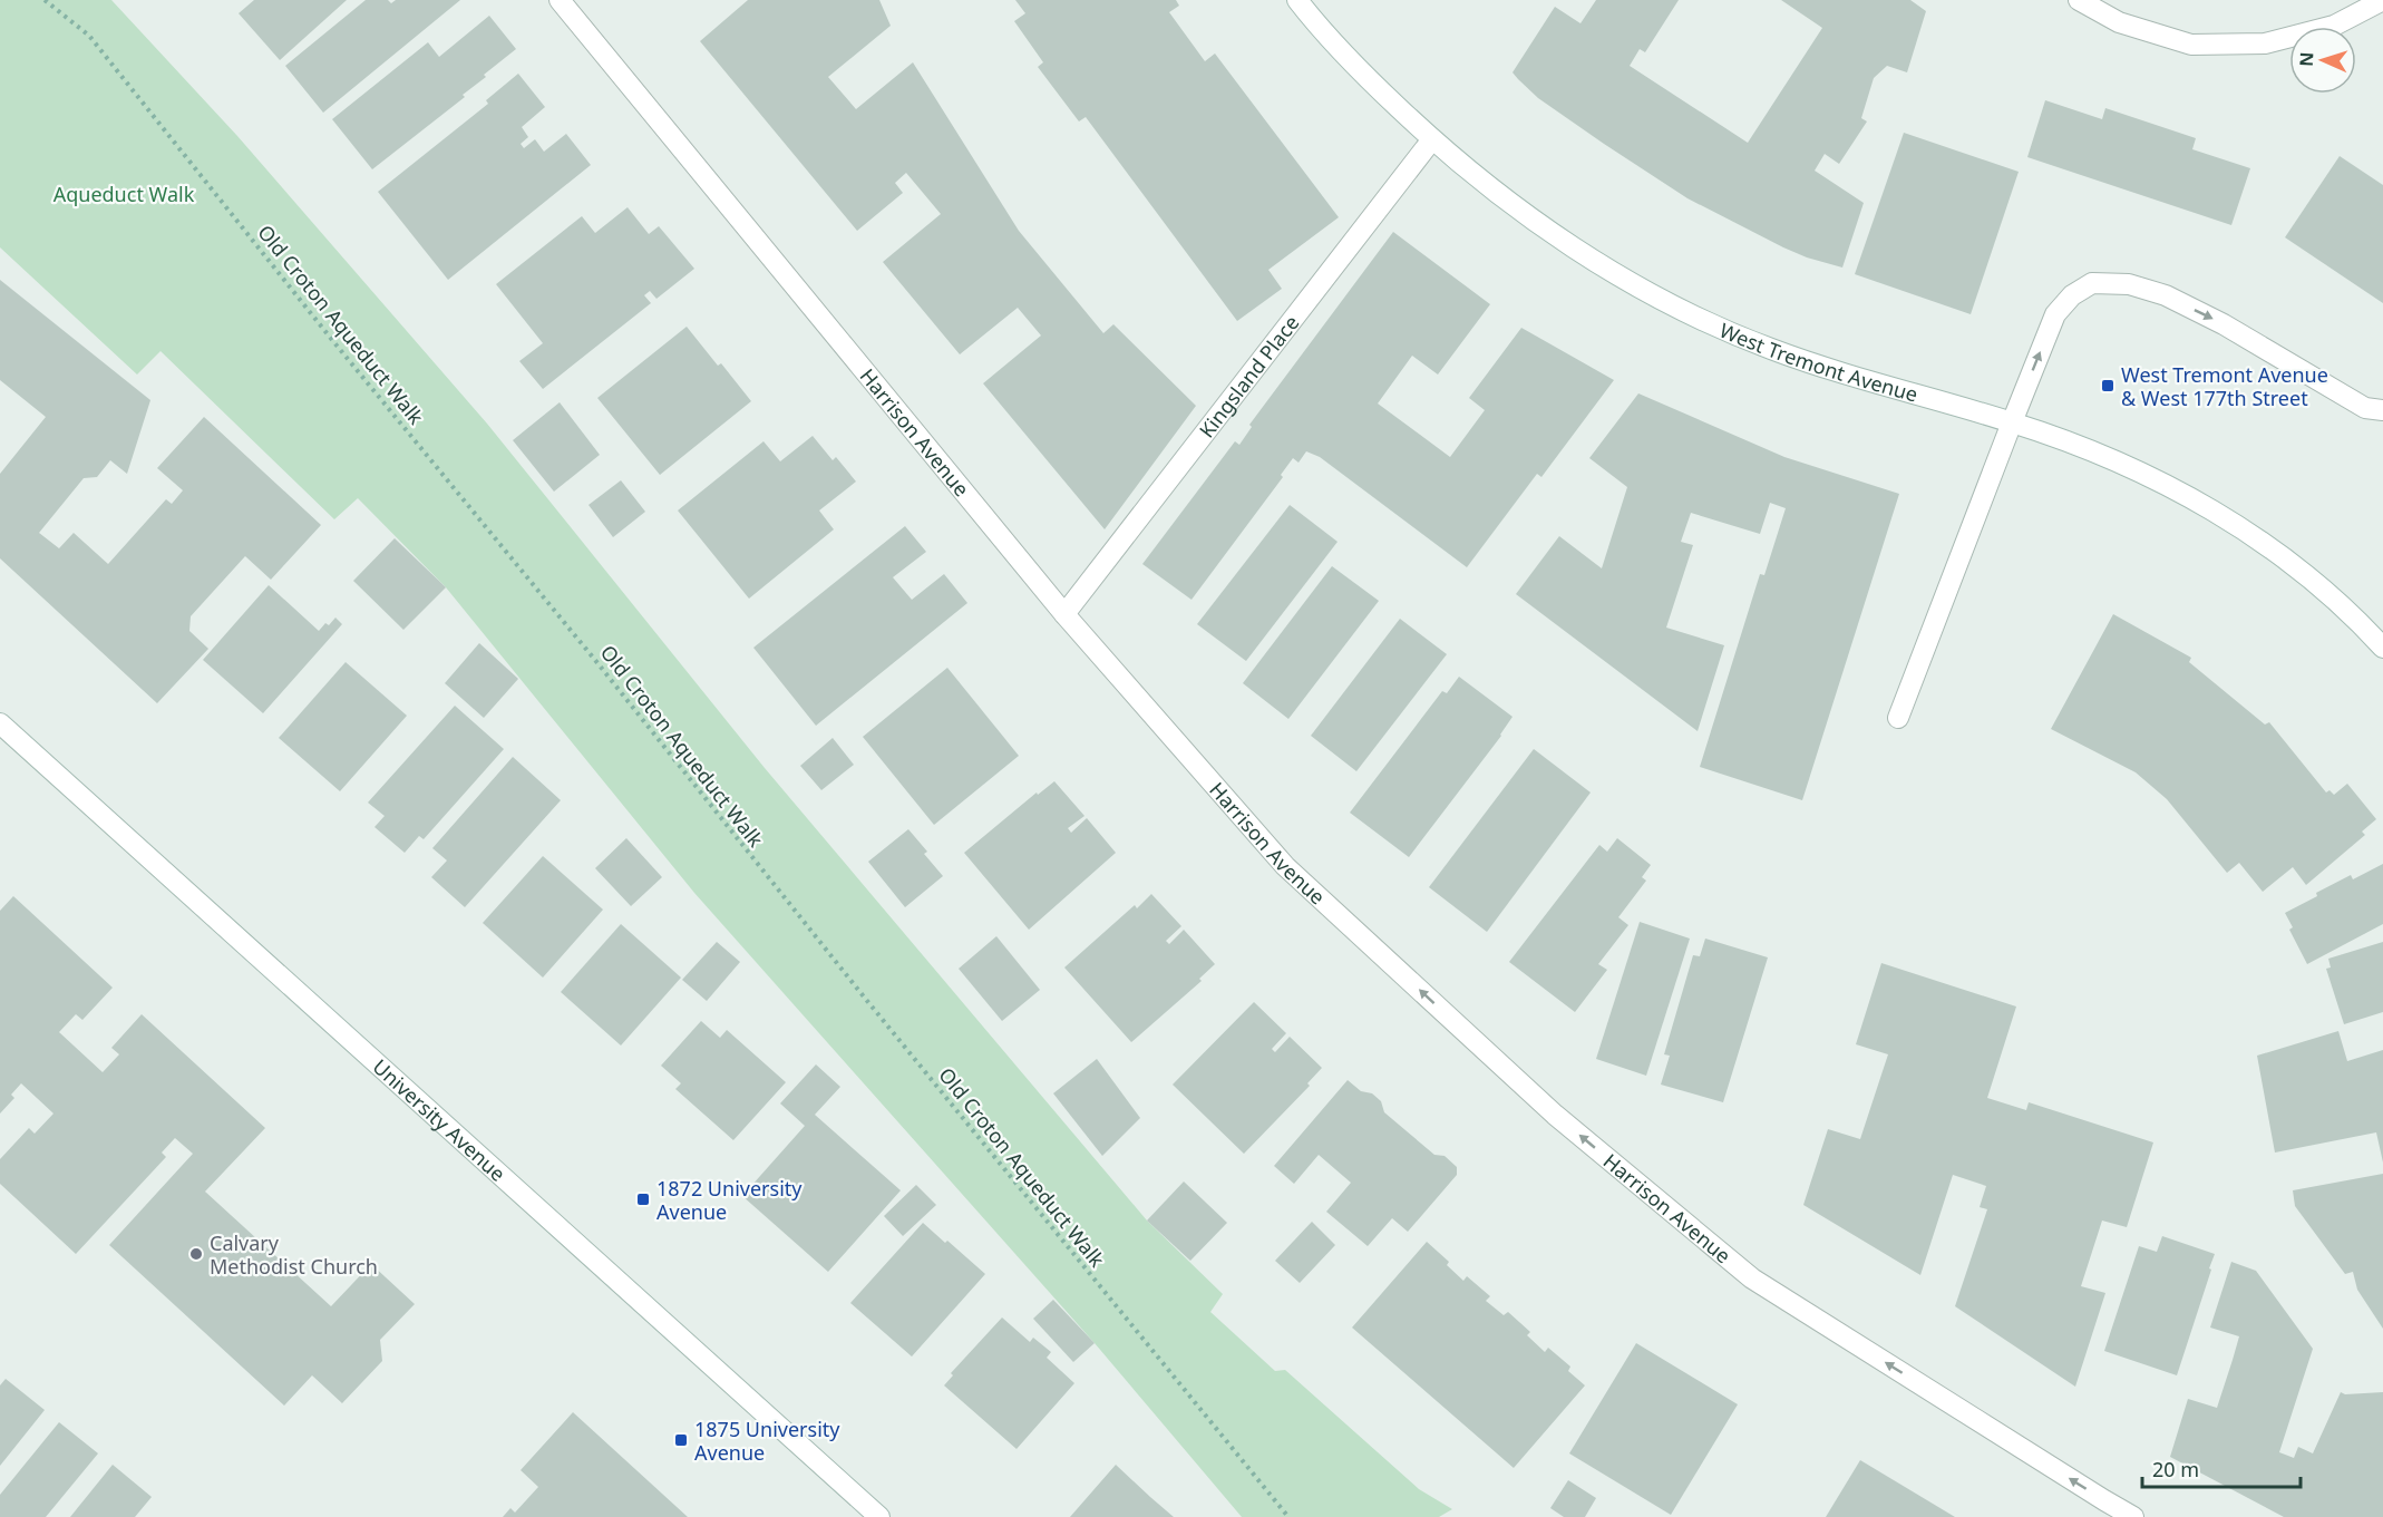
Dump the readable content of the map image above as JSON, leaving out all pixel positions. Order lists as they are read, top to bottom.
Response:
{
  "streets": {
    "street": [
      "West Tremont Avenue",
      "Kingsland Place",
      "Harrison Avenue",
      "University Avenue"
    ],
    "path": ["Old Croton Aqueduct Walk"]
  },
  "crossings": [
    ["West Tremont Avenue", "Kingsland Place"],
    ["Kingsland Place", "Harrison Avenue"]
  ],
  "one_way": ["Harrison Avenue"],
  "parks": ["Aqueduct Walk"],
  "places": {
    "transit": ["West Tremont Avenue & West 177th Street", "1872 University Avenue", "1875 University Avenue"],
    "other": ["Calvary Methodist Church"]
  },
  "scale_bar": "20 m",
  "north": "left"
}
